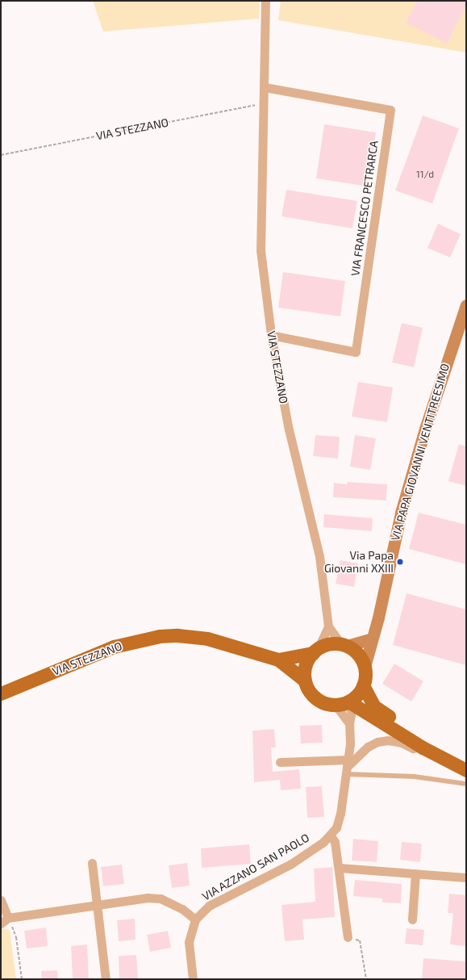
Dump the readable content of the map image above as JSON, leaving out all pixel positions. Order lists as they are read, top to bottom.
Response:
{
  "streets": {
    "main road": ["VIA STEZZANO"],
    "street": ["VIA FRANCESCO PETRARCA", "VIA PAPA GIOVANNI VENTITREESIMO", "VIA AZZANO SAN PAOLO"]
  },
  "crossings": [
    ["VIA STEZZANO", "VIA FRANCESCO PETRARCA"],
    ["VIA STEZZANO", "VIA PAPA GIOVANNI VENTITREESIMO"],
    ["VIA STEZZANO", "VIA AZZANO SAN PAOLO"],
    ["VIA PAPA GIOVANNI VENTITREESIMO", "VIA AZZANO SAN PAOLO"]
  ],
  "places": ["Via Papa Giovanni XXIII"],
  "house_numbers": ["11/d"]
}
